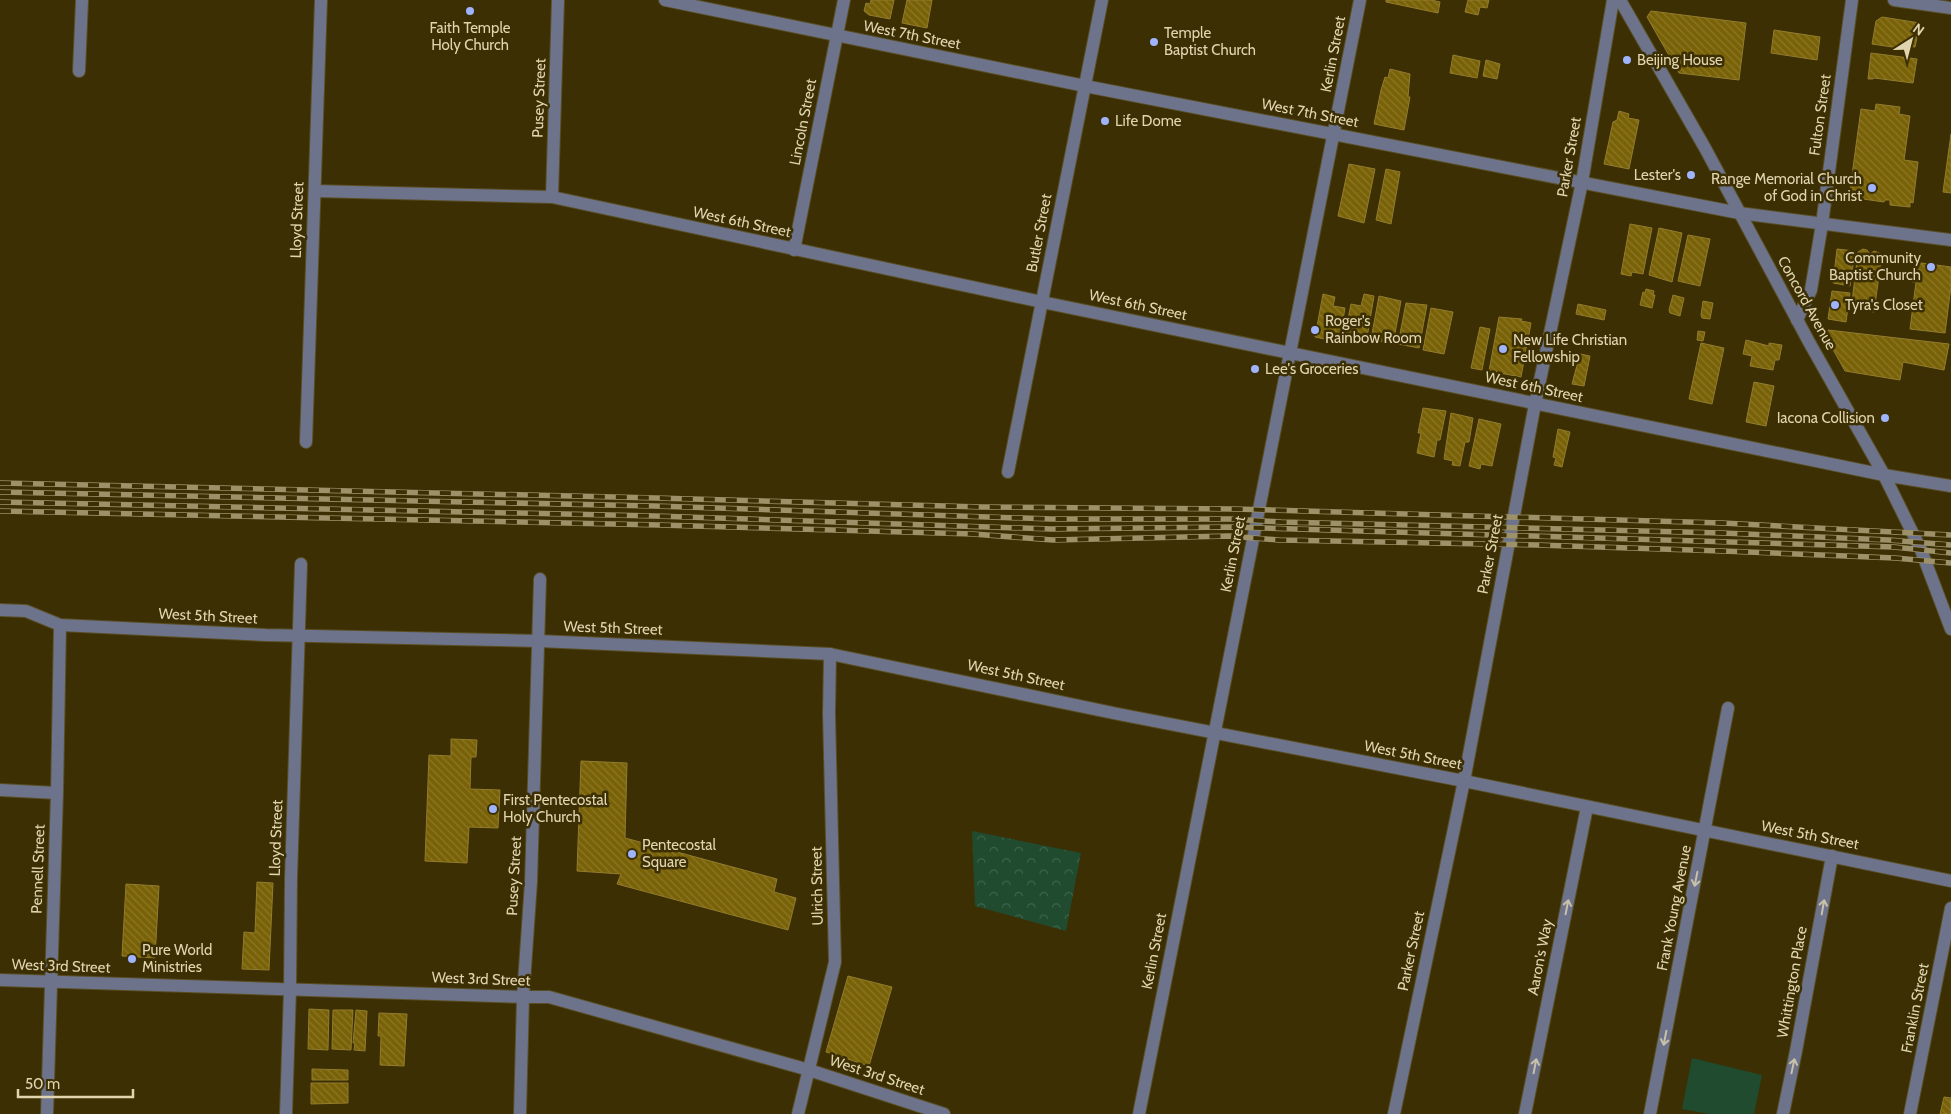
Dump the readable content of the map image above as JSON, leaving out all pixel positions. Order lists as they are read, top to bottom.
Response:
{
  "streets": {
    "street": [
      "West 7th Street",
      "Kerlin Street",
      "Pusey Street",
      "Fulton Street",
      "Lincoln Street",
      "Parker Street",
      "Lloyd Street",
      "West 6th Street",
      "Butler Street",
      "Concord Avenue",
      "West 5th Street",
      "Pennell Street",
      "Ulrich Street",
      "Frank Young Avenue",
      "Aaron's Way",
      "West 3rd Street",
      "Whittington Place",
      "Franklin Street"
    ]
  },
  "crossings": [
    ["West 7th Street", "Kerlin Street"],
    ["West 7th Street", "Fulton Street"],
    ["West 7th Street", "Lincoln Street"],
    ["West 7th Street", "Parker Street"],
    ["West 7th Street", "Butler Street"],
    ["West 7th Street", "Concord Avenue"],
    ["Kerlin Street", "West 6th Street"],
    ["Kerlin Street", "West 5th Street"],
    ["Pusey Street", "West 6th Street"],
    ["Pusey Street", "West 5th Street"],
    ["Pusey Street", "West 3rd Street"],
    ["Fulton Street", "Concord Avenue"],
    ["Lincoln Street", "West 6th Street"],
    ["Parker Street", "West 6th Street"],
    ["Parker Street", "West 5th Street"],
    ["Lloyd Street", "West 6th Street"],
    ["Lloyd Street", "West 5th Street"],
    ["Lloyd Street", "West 3rd Street"],
    ["West 6th Street", "Butler Street"],
    ["West 6th Street", "Concord Avenue"],
    ["West 5th Street", "Pennell Street"],
    ["West 5th Street", "Ulrich Street"],
    ["West 5th Street", "Frank Young Avenue"],
    ["West 5th Street", "Aaron's Way"],
    ["West 5th Street", "Whittington Place"],
    ["Pennell Street", "West 3rd Street"],
    ["Ulrich Street", "West 3rd Street"]
  ],
  "one_way": ["Frank Young Avenue", "Aaron's Way", "Whittington Place"],
  "places": [
    "Faith Temple Holy Church",
    "Temple Baptist Church",
    "Beijing House",
    "Life Dome",
    "Lester's",
    "Range Memorial Church of God in Christ",
    "Community Baptist Church",
    "Tyra's Closet",
    "Roger's Rainbow Room",
    "New Life Christian Fellowship",
    "Lee's Groceries",
    "Iacona Collision",
    "First Pentecostal Holy Church",
    "Pentecostal Square",
    "Pure World Ministries"
  ],
  "scale_bar": "50 m",
  "north": "top right"
}
